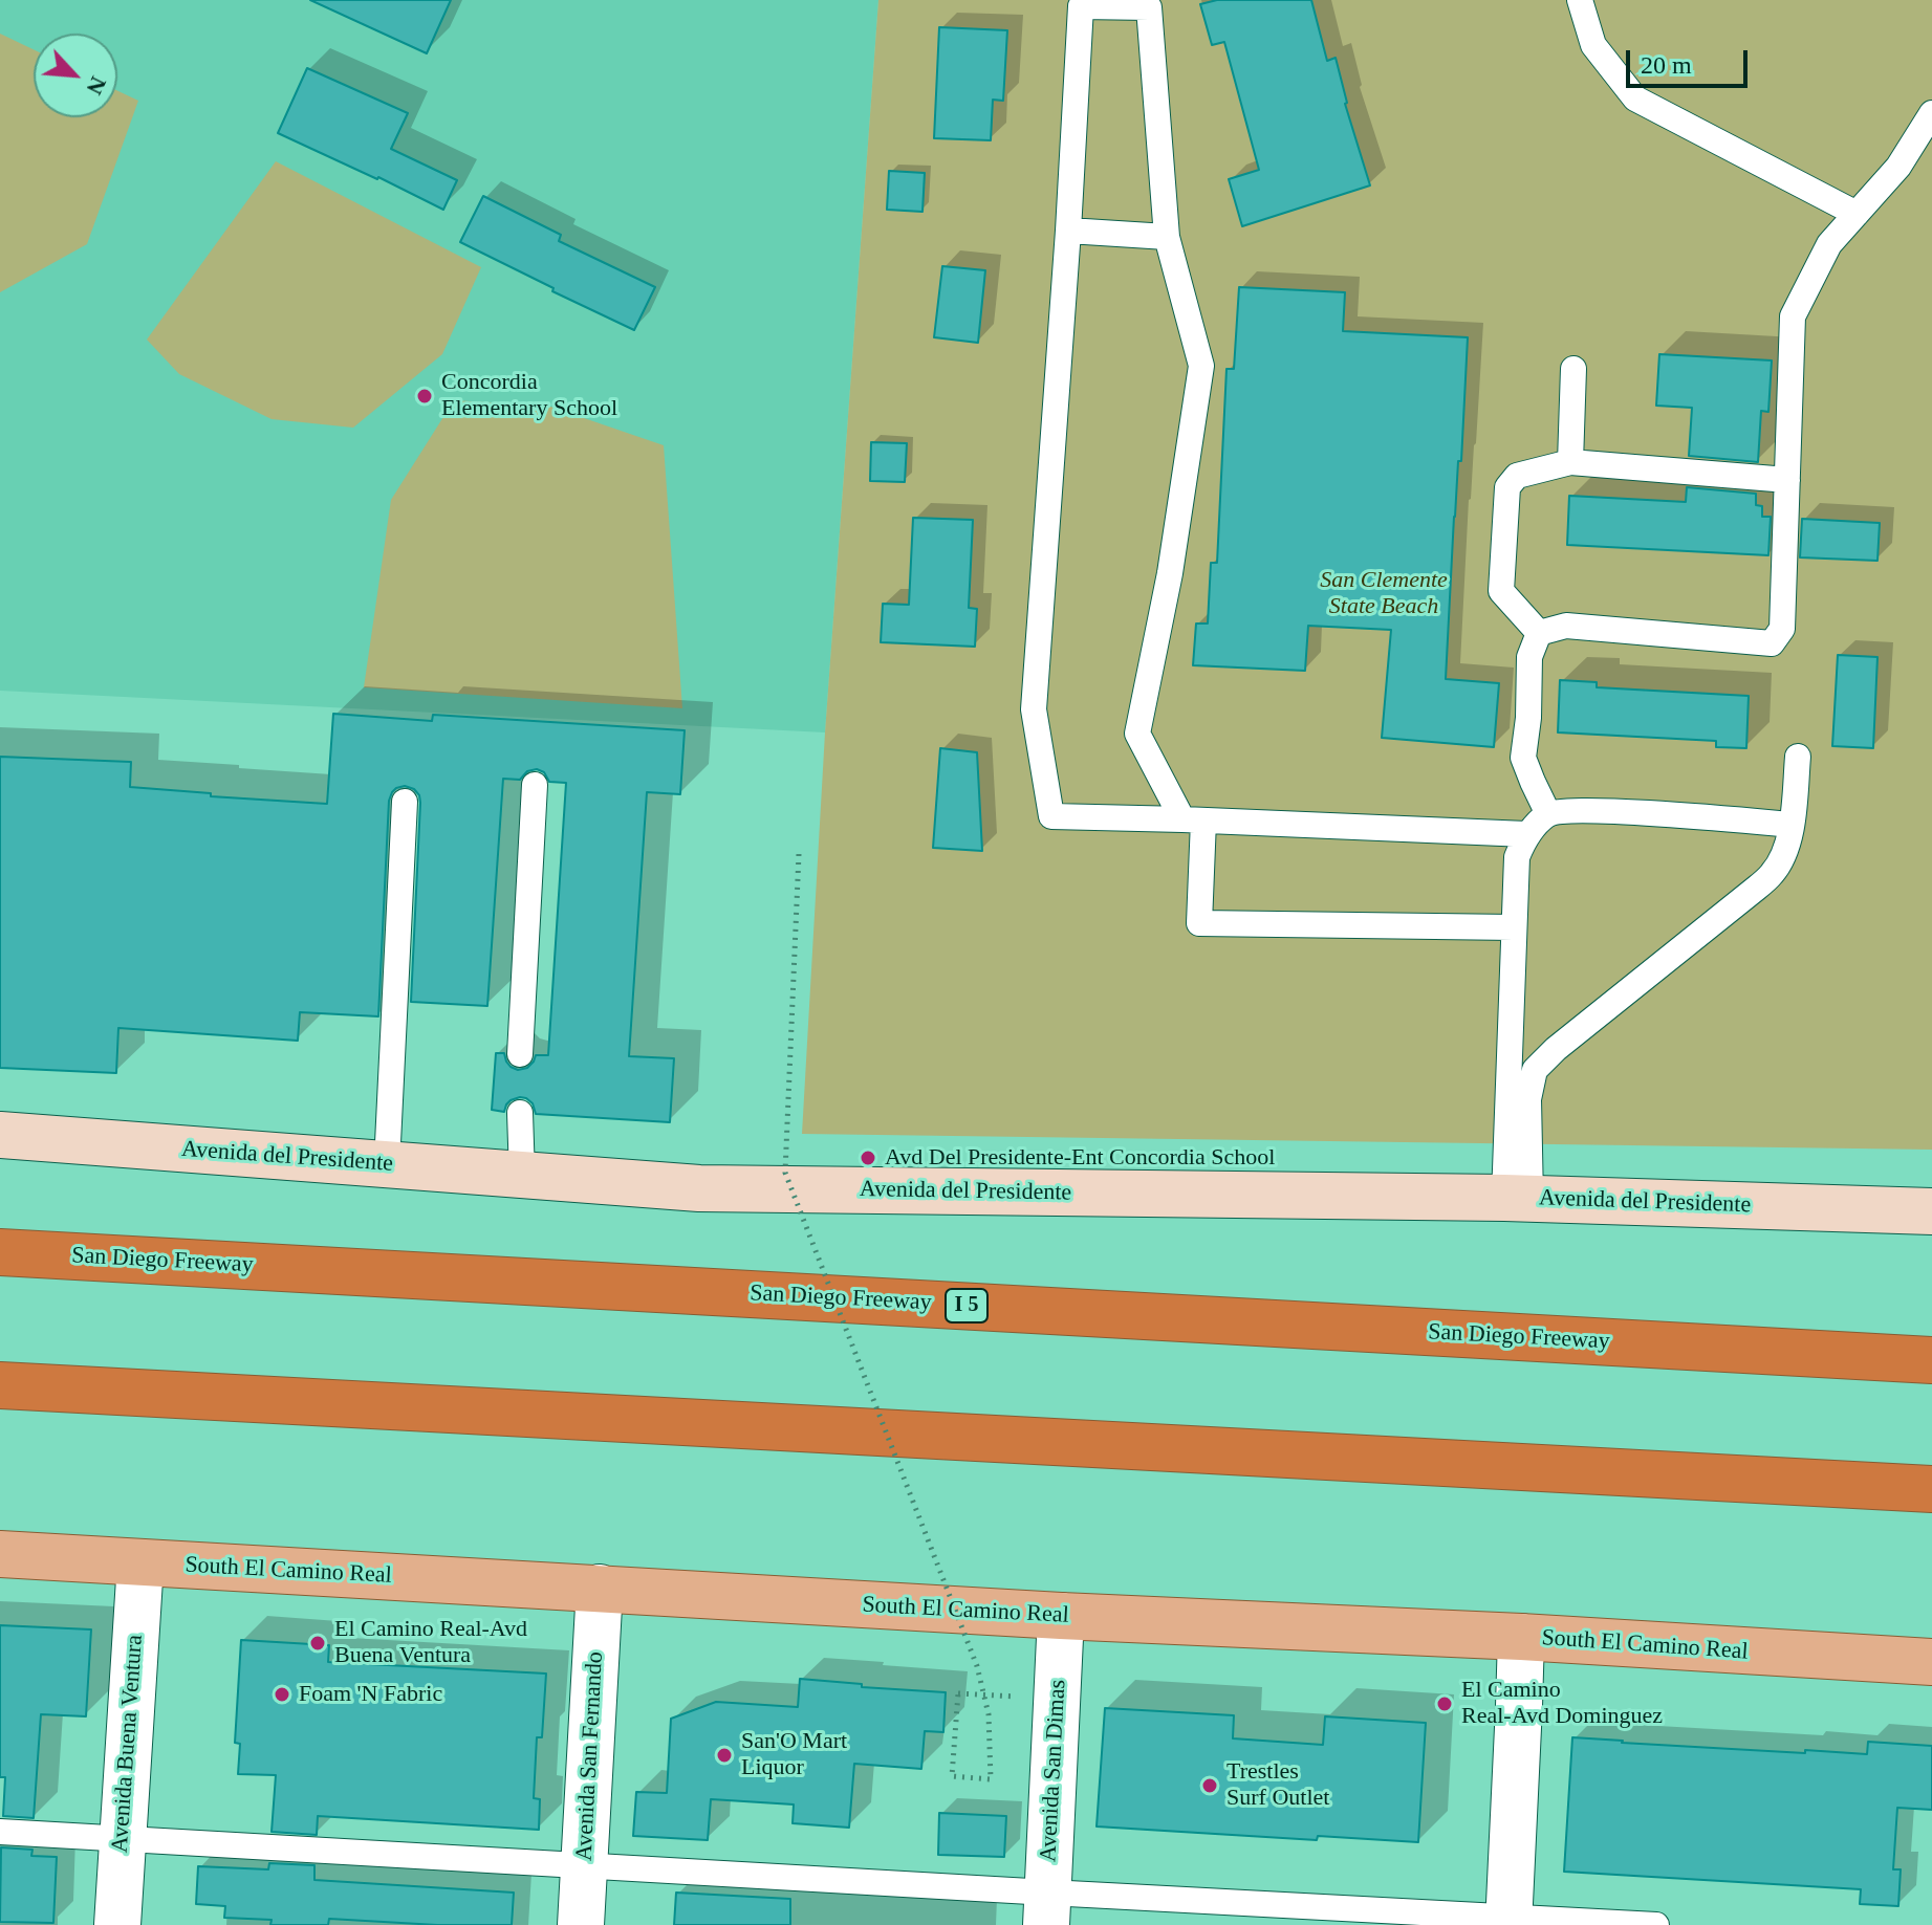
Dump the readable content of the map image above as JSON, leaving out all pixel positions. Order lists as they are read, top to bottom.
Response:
{
  "streets": {
    "highway": ["San Diego Freeway", "I 5"],
    "main road": ["South El Camino Real"],
    "street": [
      "Avenida del Presidente",
      "Avenida Buena Ventura",
      "Avenida San Fernando",
      "Avenida San Dimas"
    ]
  },
  "crossings": [
    ["South El Camino Real", "Avenida Buena Ventura"],
    ["South El Camino Real", "Avenida San Fernando"],
    ["South El Camino Real", "Avenida San Dimas"]
  ],
  "parks": ["San Clemente State Beach"],
  "places": [
    "Concordia Elementary School",
    "Avd Del Presidente-Ent Concordia School",
    "El Camino Real-Avd Buena Ventura",
    "Foam 'N Fabric",
    "El Camino Real-Avd Dominguez",
    "San'O Mart Liquor",
    "Trestles Surf Outlet"
  ],
  "scale_bar": "20 m",
  "north": "bottom right"
}
